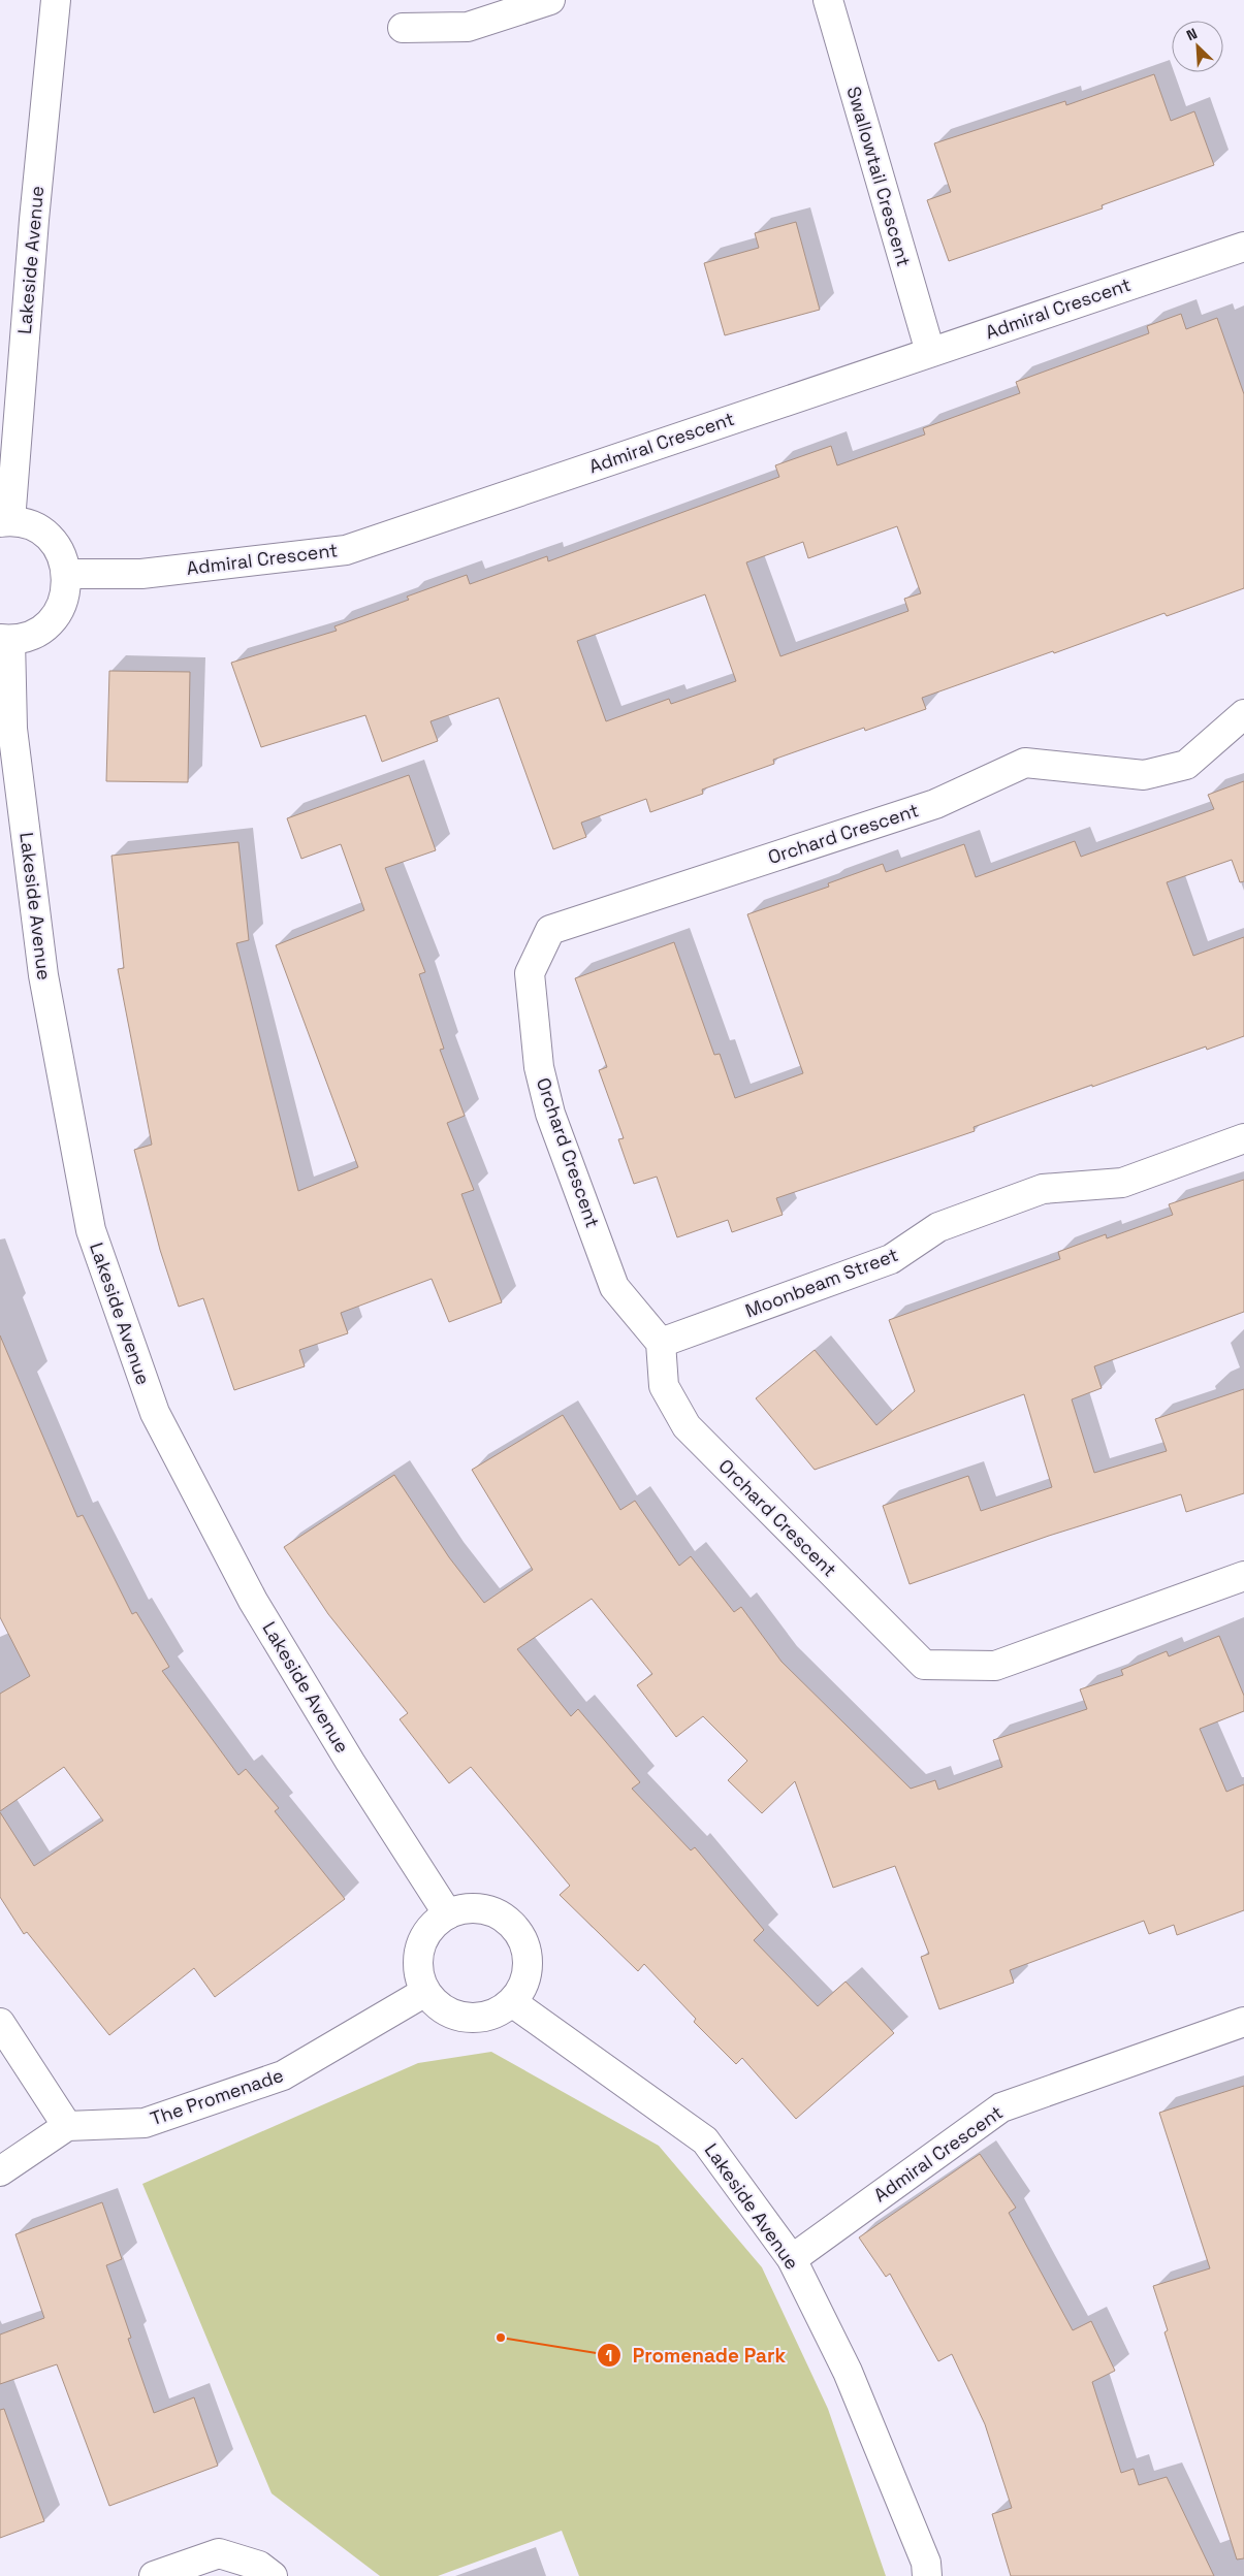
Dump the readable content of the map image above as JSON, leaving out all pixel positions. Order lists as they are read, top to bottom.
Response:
{
  "streets": {
    "street": [
      "Swallowtail Crescent",
      "Lakeside Avenue",
      "Admiral Crescent",
      "Orchard Crescent",
      "Moonbeam Street",
      "The Promenade"
    ]
  },
  "crossings": [
    ["Swallowtail Crescent", "Admiral Crescent"],
    ["Lakeside Avenue", "Admiral Crescent"],
    ["Lakeside Avenue", "The Promenade"],
    ["Orchard Crescent", "Moonbeam Street"]
  ],
  "places": ["Promenade Park"],
  "north": "top left"
}
